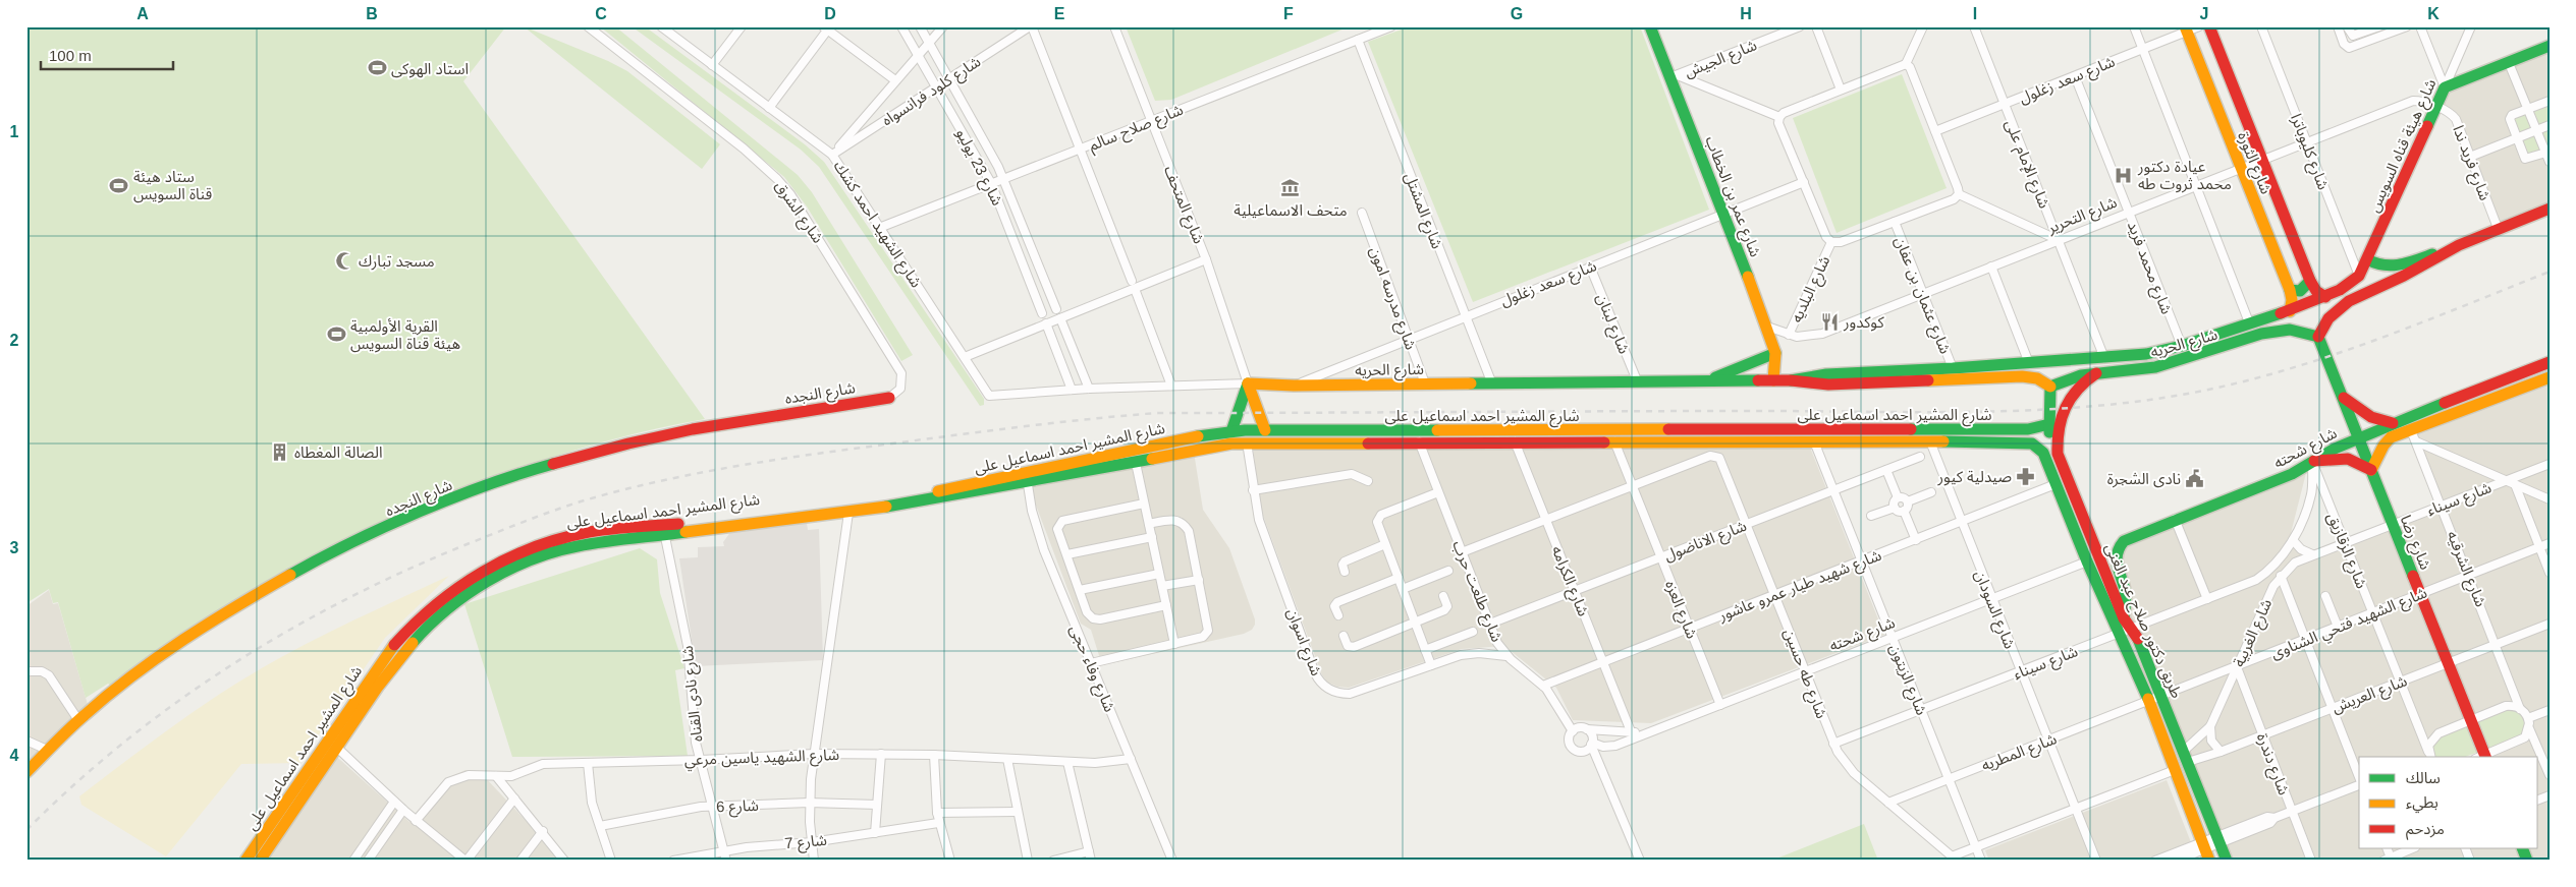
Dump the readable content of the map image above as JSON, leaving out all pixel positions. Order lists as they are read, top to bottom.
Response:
{
  "streets": {
    "main road": [
      "شارع هيئة قناه السويس",
      "شارع الثورة",
      "شارع عمر بن الخطاب",
      "شارع الحريه",
      "شارع النجده",
      "شارع المشير احمد اسماعيل على",
      "شارع شحته",
      "شارع رضا",
      "طريق دكتور صلاح عبد الغنى"
    ],
    "street": [
      "شارع الجيش",
      "شارع سعد زغلول",
      "شارع كلود فرانسواه",
      "شارع صلاح سالم",
      "شارع كليوباترا",
      "شارع فريد ندا",
      "شارع الإمام على",
      "شارع 23 يوليو",
      "شارع المتحف",
      "شارع المشتل",
      "شارع الشرق",
      "شارع التحرير",
      "شارع الشهيد احمد كشك",
      "شارع محمد فريد",
      "شارع البلديه",
      "شارع عثمان بن عفان",
      "شارع مدرسه امون",
      "شارع لبنان",
      "شارع سيناء",
      "شارع الاناضول",
      "شارع الزقازيق",
      "شارع الشرقيه",
      "شارع الكرامه",
      "شارع شهيد طيار عمرو عاشور",
      "شارع طلعت حرب",
      "شارع العزه",
      "شارع السودان",
      "شارع الشهيد فتحي الشناوى",
      "شارع الغربية",
      "شارع اسوان",
      "شارع وفاء حجى",
      "شارع طه حسين",
      "شارع الزيتون",
      "شارع نادى القناه",
      "شارع العريش",
      "شارع المطريه",
      "شارع الشهيد ياسين مرعي",
      "شارع دندرة",
      "شارع 6",
      "شارع 7"
    ]
  },
  "crossings": [
    ["شارع الجيش", "شارع عمر بن الخطاب"],
    ["شارع سعد زغلول", "شارع الثورة"],
    ["شارع سعد زغلول", "شارع الإمام على"],
    ["شارع سعد زغلول", "شارع عمر بن الخطاب"],
    ["شارع سعد زغلول", "شارع المشتل"],
    ["شارع سعد زغلول", "شارع محمد فريد"],
    ["شارع سعد زغلول", "شارع مدرسه امون"],
    ["شارع سعد زغلول", "شارع لبنان"],
    ["شارع سعد زغلول", "شارع الحريه"],
    ["شارع كلود فرانسواه", "شارع 23 يوليو"],
    ["شارع كلود فرانسواه", "شارع الشهيد احمد كشك"],
    ["شارع صلاح سالم", "شارع 23 يوليو"],
    ["شارع صلاح سالم", "شارع المتحف"],
    ["شارع صلاح سالم", "شارع المشتل"],
    ["شارع صلاح سالم", "شارع الشهيد احمد كشك"],
    ["شارع هيئة قناه السويس", "شارع كليوباترا"],
    ["شارع هيئة قناه السويس", "شارع فريد ندا"],
    ["شارع هيئة قناه السويس", "شارع التحرير"],
    ["شارع هيئة قناه السويس", "شارع الحريه"],
    ["شارع كليوباترا", "شارع التحرير"],
    ["شارع كليوباترا", "شارع الحريه"],
    ["شارع الثورة", "شارع التحرير"],
    ["شارع الثورة", "شارع الحريه"],
    ["شارع فريد ندا", "شارع التحرير"],
    ["شارع الإمام على", "شارع التحرير"],
    ["شارع الإمام على", "شارع الحريه"],
    ["شارع عمر بن الخطاب", "شارع التحرير"],
    ["شارع عمر بن الخطاب", "شارع الحريه"],
    ["شارع المتحف", "شارع الحريه"],
    ["شارع المشتل", "شارع الحريه"],
    ["شارع الشرق", "شارع النجده"],
    ["شارع التحرير", "شارع محمد فريد"],
    ["شارع التحرير", "شارع البلديه"],
    ["شارع التحرير", "شارع عثمان بن عفان"],
    ["شارع الشهيد احمد كشك", "شارع الحريه"],
    ["شارع محمد فريد", "شارع الحريه"],
    ["شارع عثمان بن عفان", "شارع الحريه"],
    ["شارع مدرسه امون", "شارع الحريه"],
    ["شارع لبنان", "شارع الحريه"],
    ["شارع الحريه", "شارع رضا"],
    ["شارع الحريه", "طريق دكتور صلاح عبد الغنى"],
    ["شارع المشير احمد اسماعيل على", "شارع الكرامه"],
    ["شارع المشير احمد اسماعيل على", "شارع طلعت حرب"],
    ["شارع المشير احمد اسماعيل على", "شارع العزه"],
    ["شارع المشير احمد اسماعيل على", "شارع السودان"],
    ["شارع المشير احمد اسماعيل على", "طريق دكتور صلاح عبد الغنى"],
    ["شارع المشير احمد اسماعيل على", "شارع اسوان"],
    ["شارع المشير احمد اسماعيل على", "شارع وفاء حجى"],
    ["شارع المشير احمد اسماعيل على", "شارع الزيتون"],
    ["شارع المشير احمد اسماعيل على", "شارع نادى القناه"],
    ["شارع شحته", "شارع رضا"],
    ["شارع شحته", "شارع الزقازيق"],
    ["شارع شحته", "شارع الكرامه"],
    ["شارع شحته", "شارع طلعت حرب"],
    ["شارع شحته", "شارع العزه"],
    ["شارع شحته", "شارع السودان"],
    ["شارع شحته", "طريق دكتور صلاح عبد الغنى"],
    ["شارع شحته", "شارع الغربية"],
    ["شارع شحته", "شارع طه حسين"],
    ["شارع شحته", "شارع الزيتون"],
    ["شارع سيناء", "شارع رضا"],
    ["شارع سيناء", "شارع الزقازيق"],
    ["شارع سيناء", "شارع الشرقيه"],
    ["شارع سيناء", "شارع السودان"],
    ["شارع سيناء", "طريق دكتور صلاح عبد الغنى"],
    ["شارع سيناء", "شارع الغربية"],
    ["شارع سيناء", "شارع طه حسين"],
    ["شارع سيناء", "شارع الزيتون"],
    ["شارع الاناضول", "شارع الكرامه"],
    ["شارع الاناضول", "شارع طلعت حرب"],
    ["شارع الاناضول", "شارع العزه"],
    ["شارع الاناضول", "شارع طه حسين"],
    ["شارع الاناضول", "شارع الزيتون"],
    ["شارع رضا", "شارع الشهيد فتحي الشناوى"],
    ["شارع رضا", "شارع العريش"],
    ["شارع الزقازيق", "شارع الشهيد فتحي الشناوى"],
    ["شارع الزقازيق", "شارع الغربية"],
    ["شارع الزقازيق", "شارع العريش"],
    ["شارع الشرقيه", "شارع الشهيد فتحي الشناوى"],
    ["شارع الشرقيه", "شارع العريش"],
    ["شارع الكرامه", "شارع شهيد طيار عمرو عاشور"],
    ["شارع شهيد طيار عمرو عاشور", "شارع طلعت حرب"],
    ["شارع شهيد طيار عمرو عاشور", "شارع العزه"],
    ["شارع شهيد طيار عمرو عاشور", "شارع السودان"],
    ["شارع شهيد طيار عمرو عاشور", "طريق دكتور صلاح عبد الغنى"],
    ["شارع شهيد طيار عمرو عاشور", "شارع طه حسين"],
    ["شارع شهيد طيار عمرو عاشور", "شارع الزيتون"],
    ["شارع طلعت حرب", "شارع اسوان"],
    ["شارع العزه", "شارع طه حسين"],
    ["شارع السودان", "شارع المطريه"],
    ["طريق دكتور صلاح عبد الغنى", "شارع الشهيد فتحي الشناوى"],
    ["طريق دكتور صلاح عبد الغنى", "شارع الغربية"],
    ["طريق دكتور صلاح عبد الغنى", "شارع العريش"],
    ["طريق دكتور صلاح عبد الغنى", "شارع المطريه"],
    ["شارع الشهيد فتحي الشناوى", "شارع الغربية"],
    ["شارع الشهيد فتحي الشناوى", "شارع المطريه"],
    ["شارع الشهيد فتحي الشناوى", "شارع دندرة"],
    ["شارع الغربية", "شارع دندرة"],
    ["شارع وفاء حجى", "شارع الشهيد ياسين مرعي"],
    ["شارع طه حسين", "شارع المطريه"],
    ["شارع الزيتون", "شارع المطريه"],
    ["شارع نادى القناه", "شارع الشهيد ياسين مرعي"],
    ["شارع نادى القناه", "شارع 6"],
    ["شارع نادى القناه", "شارع 7"],
    ["شارع العريش", "شارع دندرة"]
  ],
  "places": {
    "sports": ["استاد الهوكى", "ستاد هيئة قناة السويس", "القرية الأولمبية هيئة قناة السويس"],
    "hospital": ["عيادة دكتور محمد ثروت طه"],
    "museum": ["متحف الاسماعيلية"],
    "mosque": ["مسجد تبارك"],
    "restaurant": ["كوكدور"],
    "building": ["الصالة المغطاه"],
    "pharmacy": ["صيدلية كيور"],
    "public building": ["نادى الشجرة"]
  },
  "legend": ["سالك", "بطيء", "مزدحم"],
  "scale_bar": "100 m",
  "grid": {
    "columns": [
      "A",
      "B",
      "C",
      "D",
      "E",
      "F",
      "G",
      "H",
      "I",
      "J",
      "K"
    ],
    "rows": [
      "1",
      "2",
      "3",
      "4"
    ]
  }
}
